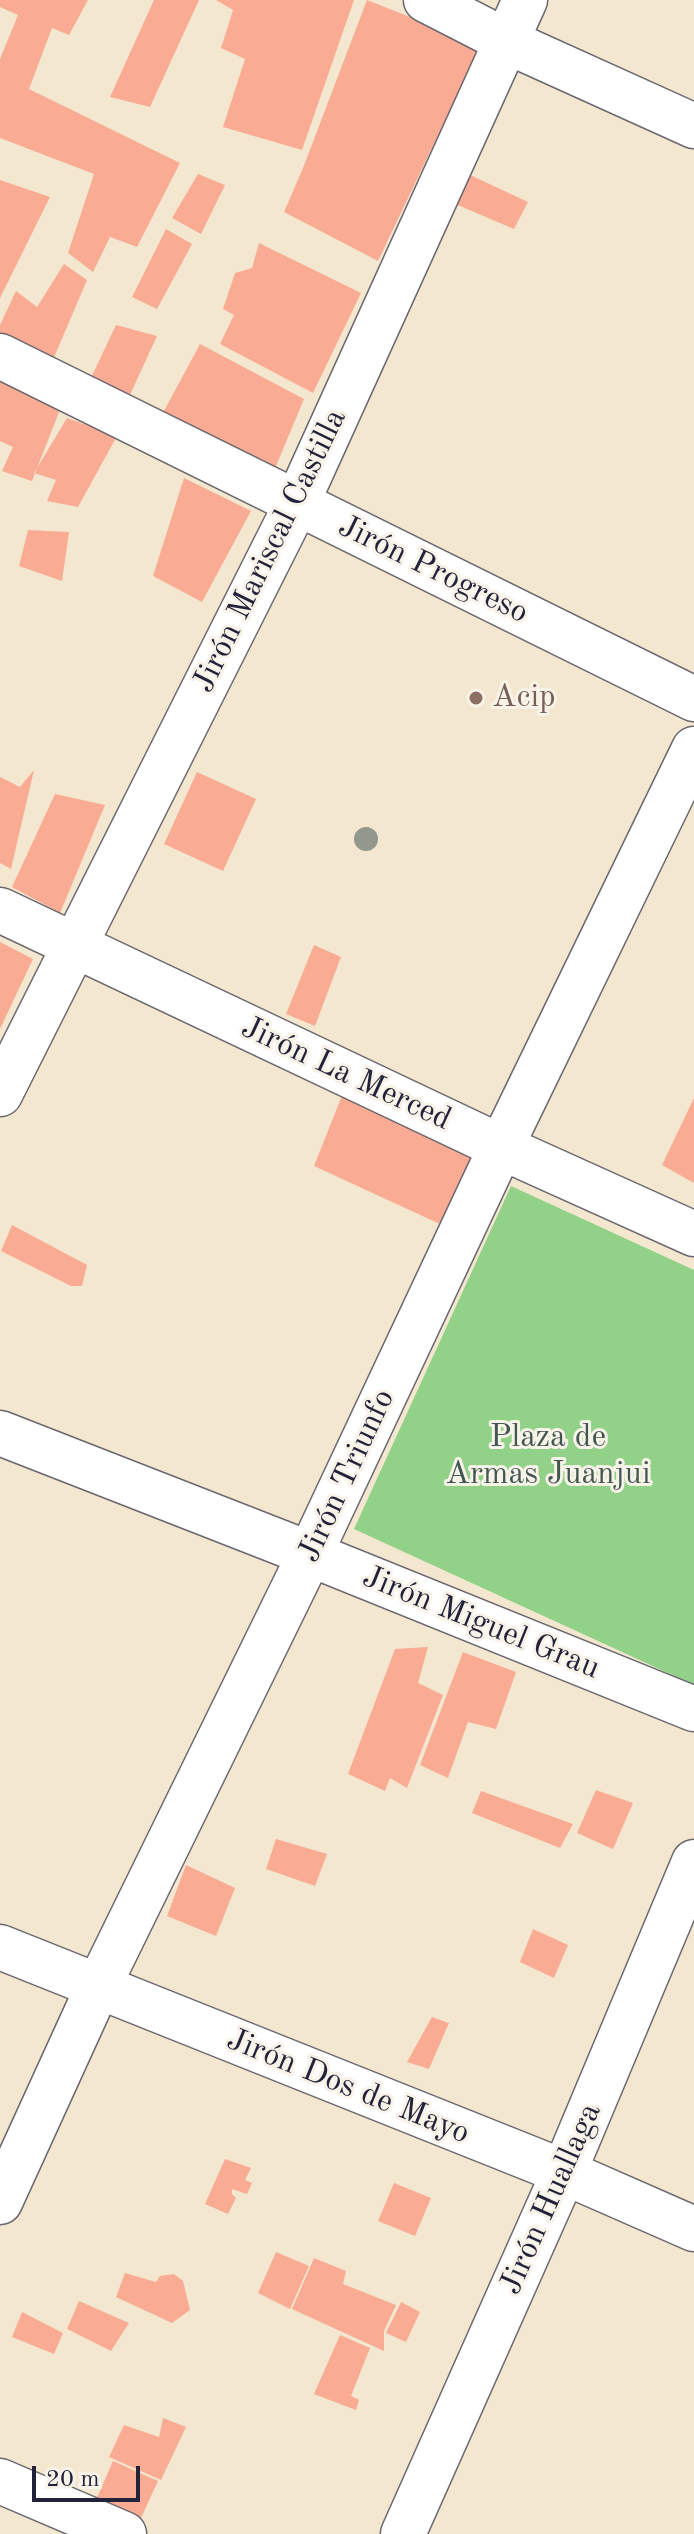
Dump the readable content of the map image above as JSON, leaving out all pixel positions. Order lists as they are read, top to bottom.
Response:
{
  "streets": {
    "street": [
      "Jirón Mariscal Castilla",
      "Jirón Progreso",
      "Jirón La Merced",
      "Jirón Triunfo",
      "Jirón Miguel Grau",
      "Jirón Dos de Mayo",
      "Jirón Huallaga"
    ]
  },
  "crossings": [
    ["Jirón Mariscal Castilla", "Jirón Progreso"],
    ["Jirón Mariscal Castilla", "Jirón La Merced"],
    ["Jirón La Merced", "Jirón Triunfo"],
    ["Jirón Triunfo", "Jirón Miguel Grau"],
    ["Jirón Triunfo", "Jirón Dos de Mayo"],
    ["Jirón Dos de Mayo", "Jirón Huallaga"]
  ],
  "parks": ["Plaza de Armas Juanjui"],
  "places": ["Acip"],
  "scale_bar": "20 m"
}
